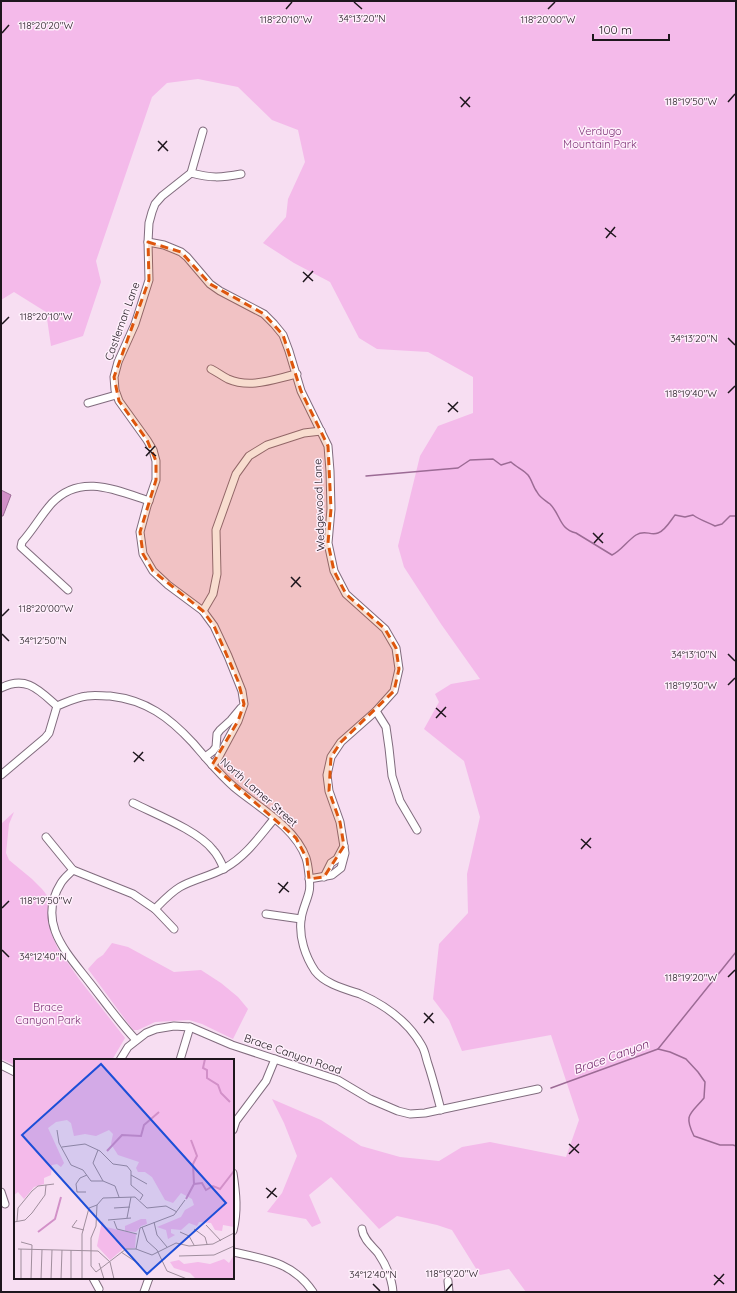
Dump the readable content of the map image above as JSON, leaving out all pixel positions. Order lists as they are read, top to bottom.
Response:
{
  "streets": {
    "street": [
      "Castleman Lane",
      "Wedgewood Lane",
      "North Lamer Street",
      "Brace Canyon Road"
    ]
  },
  "crossings": [
    ["Castleman Lane", "Wedgewood Lane"],
    ["Wedgewood Lane", "North Lamer Street"],
    ["North Lamer Street", "Brace Canyon Road"]
  ],
  "water": ["Brace Canyon"],
  "parks": ["Verdugo Mountain Park", "Brace Canyon Park"],
  "scale_bar": "100 m",
  "coordinates": [
    "34°13'20\"N",
    "118°20'00\"W",
    "118°20'10\"W",
    "118°20'20\"W",
    "118°19'50\"W",
    "118°19'40\"W",
    "34°12'50\"N",
    "34°13'10\"N",
    "118°19'30\"W",
    "34°12'40\"N",
    "118°19'20\"W"
  ]
}
